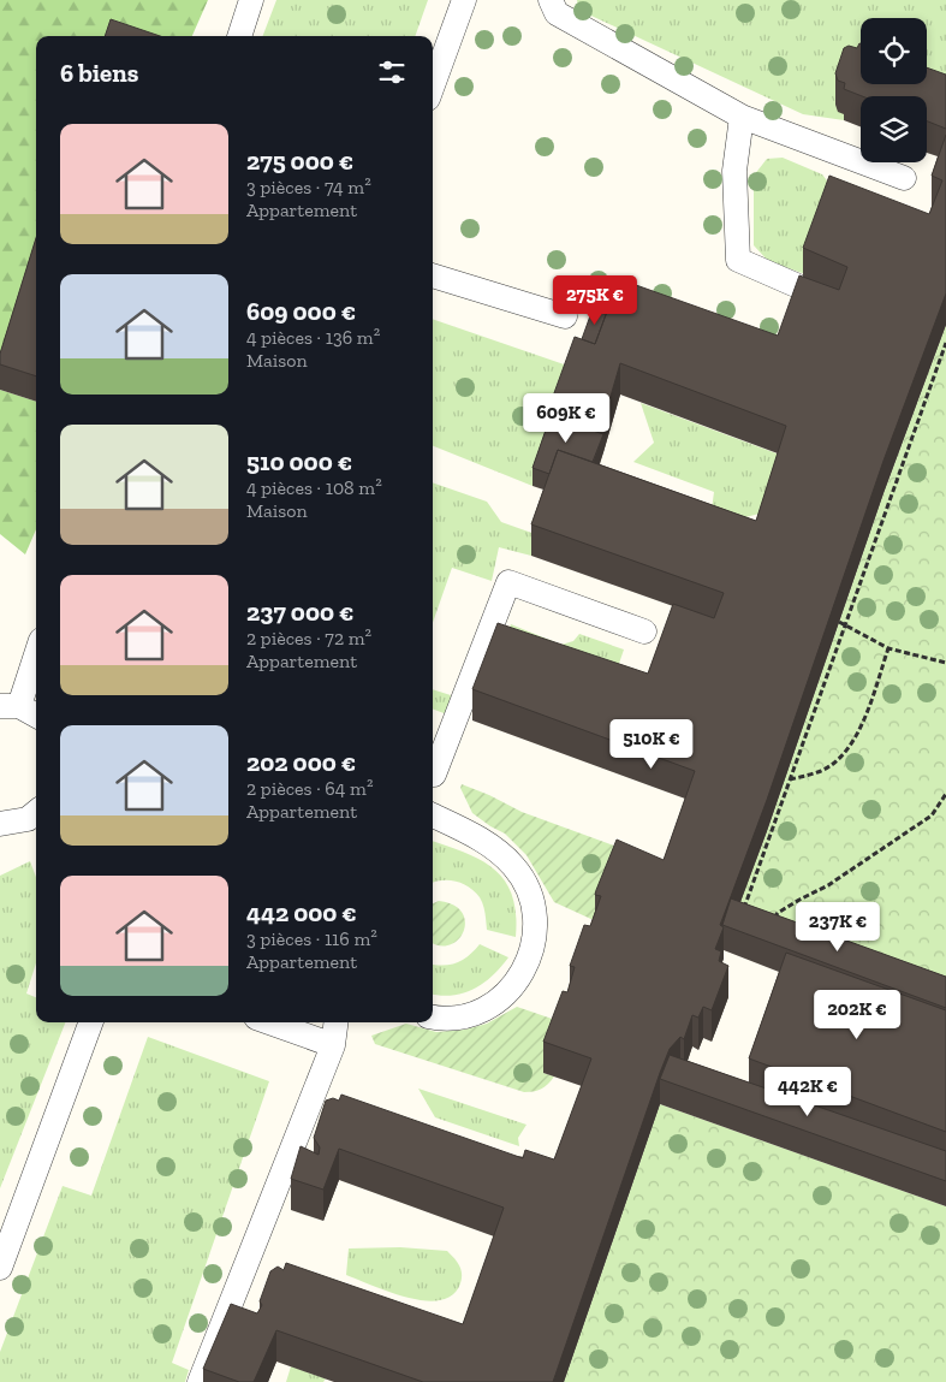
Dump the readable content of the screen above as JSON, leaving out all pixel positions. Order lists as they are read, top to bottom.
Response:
{
  "page": {
    "heading": "6 biens",
    "list": [
      {
        "name": "275 000 €",
        "note": "3 pièces · 74 m² · Appartement"
      },
      {
        "name": "609 000 €",
        "note": "4 pièces · 136 m² · Maison"
      },
      {
        "name": "510 000 €",
        "note": "4 pièces · 108 m² · Maison"
      },
      {
        "name": "237 000 €",
        "note": "2 pièces · 72 m² · Appartement"
      },
      {
        "name": "202 000 €",
        "note": "2 pièces · 64 m² · Appartement"
      },
      {
        "name": "442 000 €",
        "note": "3 pièces · 116 m² · Appartement"
      }
    ],
    "price": [
      "275K €",
      "609K €",
      "510K €",
      "237K €",
      "202K €",
      "442K €"
    ]
  }
}
